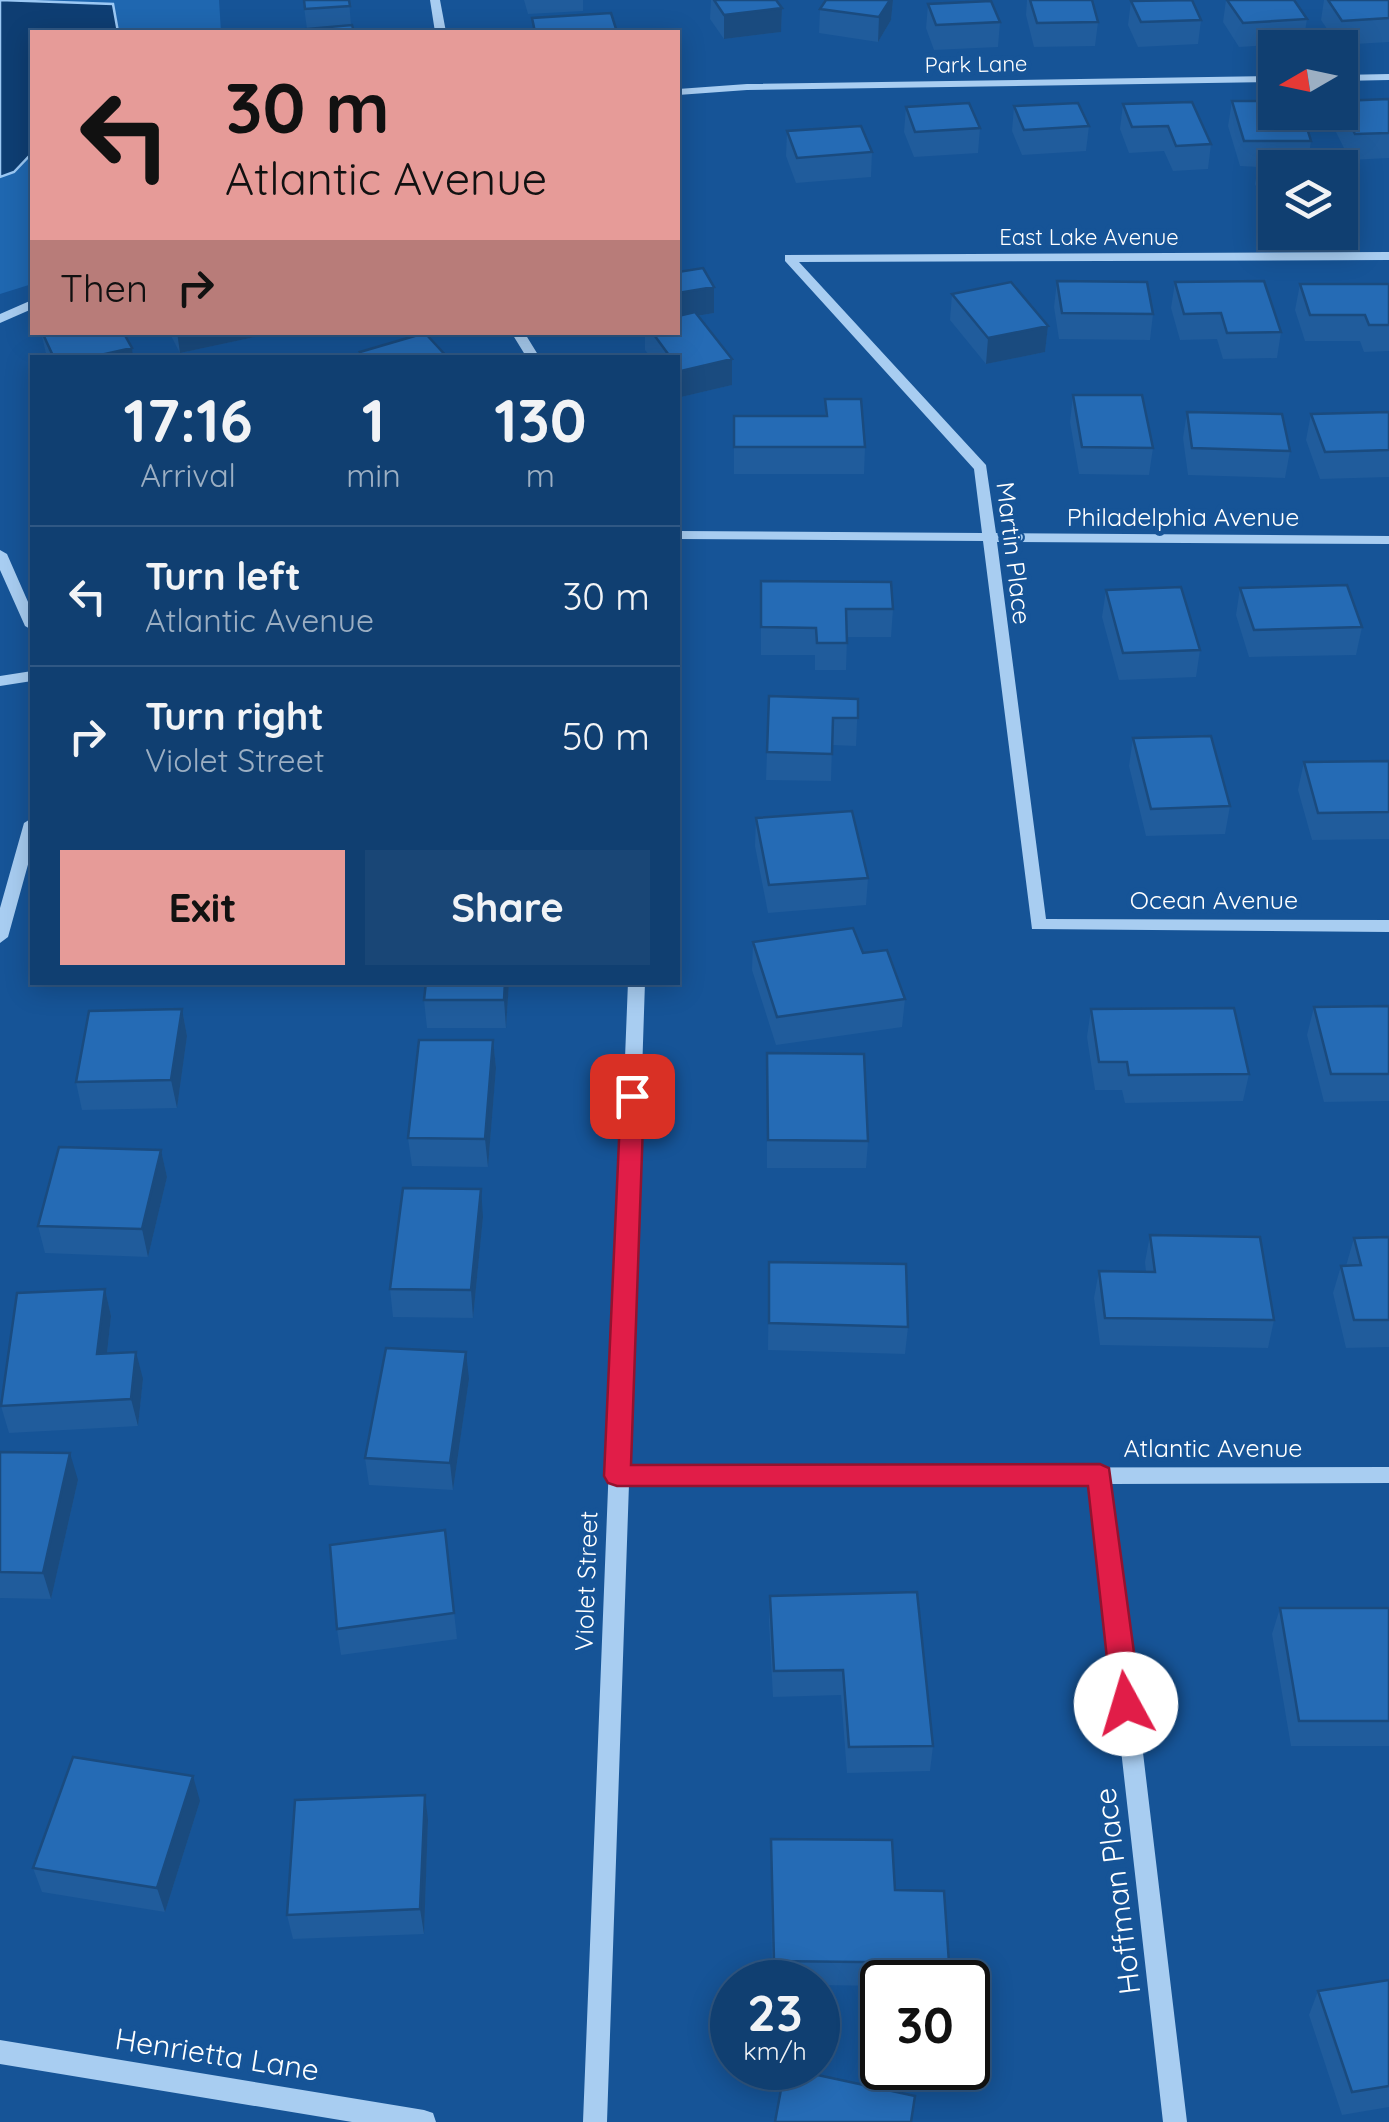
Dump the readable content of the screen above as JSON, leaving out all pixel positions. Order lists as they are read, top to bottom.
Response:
{
  "streets": {
    "street": [
      "Park Lane",
      "East Lake Avenue",
      "Philadelphia Avenue",
      "Martin Place",
      "Ocean Avenue",
      "Atlantic Avenue",
      "Violet Street",
      "Hoffman Place",
      "Henrietta Lane"
    ]
  },
  "crossings": [
    ["East Lake Avenue", "Martin Place"],
    ["Philadelphia Avenue", "Martin Place"],
    ["Martin Place", "Ocean Avenue"],
    ["Atlantic Avenue", "Violet Street"],
    ["Atlantic Avenue", "Hoffman Place"]
  ],
  "north": "left",
  "page": {
    "turn": ["30 m", "Atlantic Avenue"],
    "then": "Then",
    "eta": [
      "17:16",
      "Arrival",
      "1",
      "min",
      "130",
      "m"
    ],
    "list": [
      {
        "name": "Turn left",
        "note": "Atlantic Avenue",
        "value": "30 m"
      },
      {
        "name": "Turn right",
        "note": "Violet Street",
        "value": "50 m"
      }
    ],
    "buttons": ["Exit", "Share"],
    "speed": "23 km/h",
    "limit": "30"
  }
}
